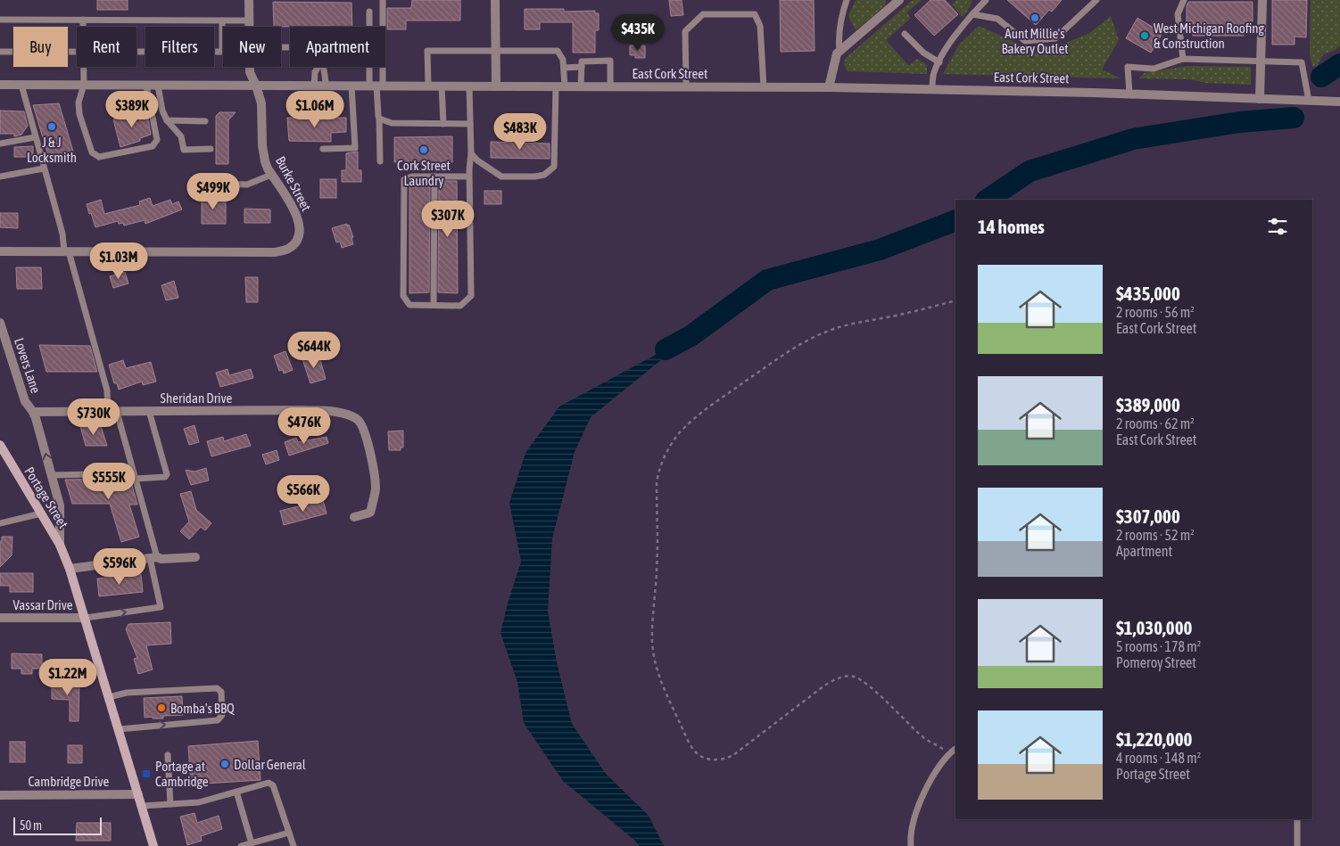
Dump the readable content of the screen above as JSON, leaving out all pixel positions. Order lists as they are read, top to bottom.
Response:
{
  "streets": {
    "main road": ["Portage Street"],
    "street": [
      "East Cork Street",
      "Burke Street",
      "Lovers Lane",
      "Sheridan Drive",
      "Vassar Drive",
      "Cambridge Drive"
    ]
  },
  "crossings": [
    ["East Cork Street", "Burke Street"],
    ["Lovers Lane", "Sheridan Drive"],
    ["Lovers Lane", "Portage Street"],
    ["Portage Street", "Vassar Drive"],
    ["Portage Street", "Cambridge Drive"]
  ],
  "places": {
    "other": [
      "Aunt Millie's Bakery Outlet",
      "West Michigan Roofing & Construction",
      "J & J Locksmith",
      "Cork Street Laundry",
      "Bomba's BBQ",
      "Dollar General"
    ],
    "transit": ["Portage at Cambridge"]
  },
  "scale_bar": "50 m",
  "page": {
    "price": [
      "$435K",
      "$389K",
      "$1.06M",
      "$483K",
      "$499K",
      "$307K",
      "$1.03M",
      "$644K",
      "$730K",
      "$476K",
      "$555K",
      "$566K",
      "$596K",
      "$1.22M"
    ],
    "chip": [
      "Buy",
      "Rent",
      "Filters",
      "New",
      "Apartment"
    ],
    "heading": "14 homes",
    "list": [
      {
        "name": "$435,000",
        "note": "2 rooms · 56 m² · East Cork Street"
      },
      {
        "name": "$389,000",
        "note": "2 rooms · 62 m² · East Cork Street"
      },
      {
        "name": "$307,000",
        "note": "2 rooms · 52 m² · Apartment"
      },
      {
        "name": "$1,030,000",
        "note": "5 rooms · 178 m² · Pomeroy Street"
      },
      {
        "name": "$1,220,000",
        "note": "4 rooms · 148 m² · Portage Street"
      }
    ],
    "scale": "50 m"
  }
}
